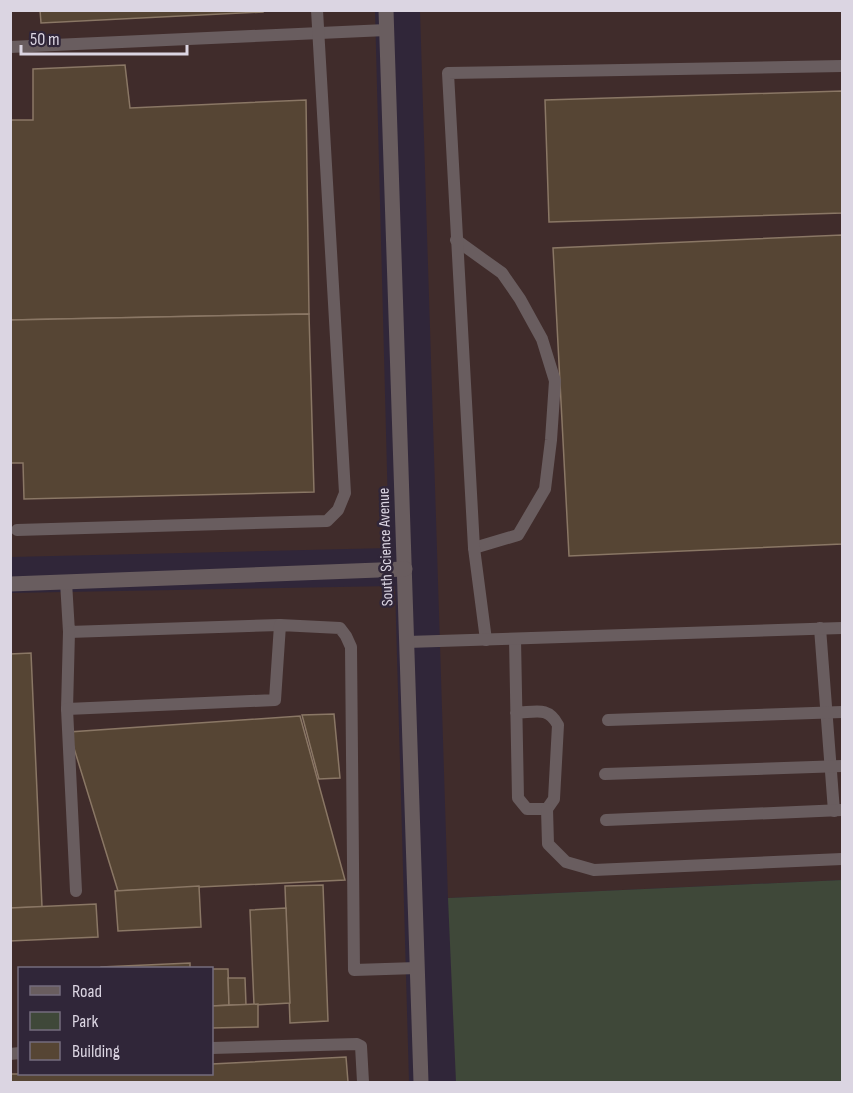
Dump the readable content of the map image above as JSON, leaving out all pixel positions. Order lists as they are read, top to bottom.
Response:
{
  "streets": {
    "street": ["South Science Avenue"]
  },
  "legend": ["Road", "Park", "Building"],
  "scale_bar": "50 m"
}
